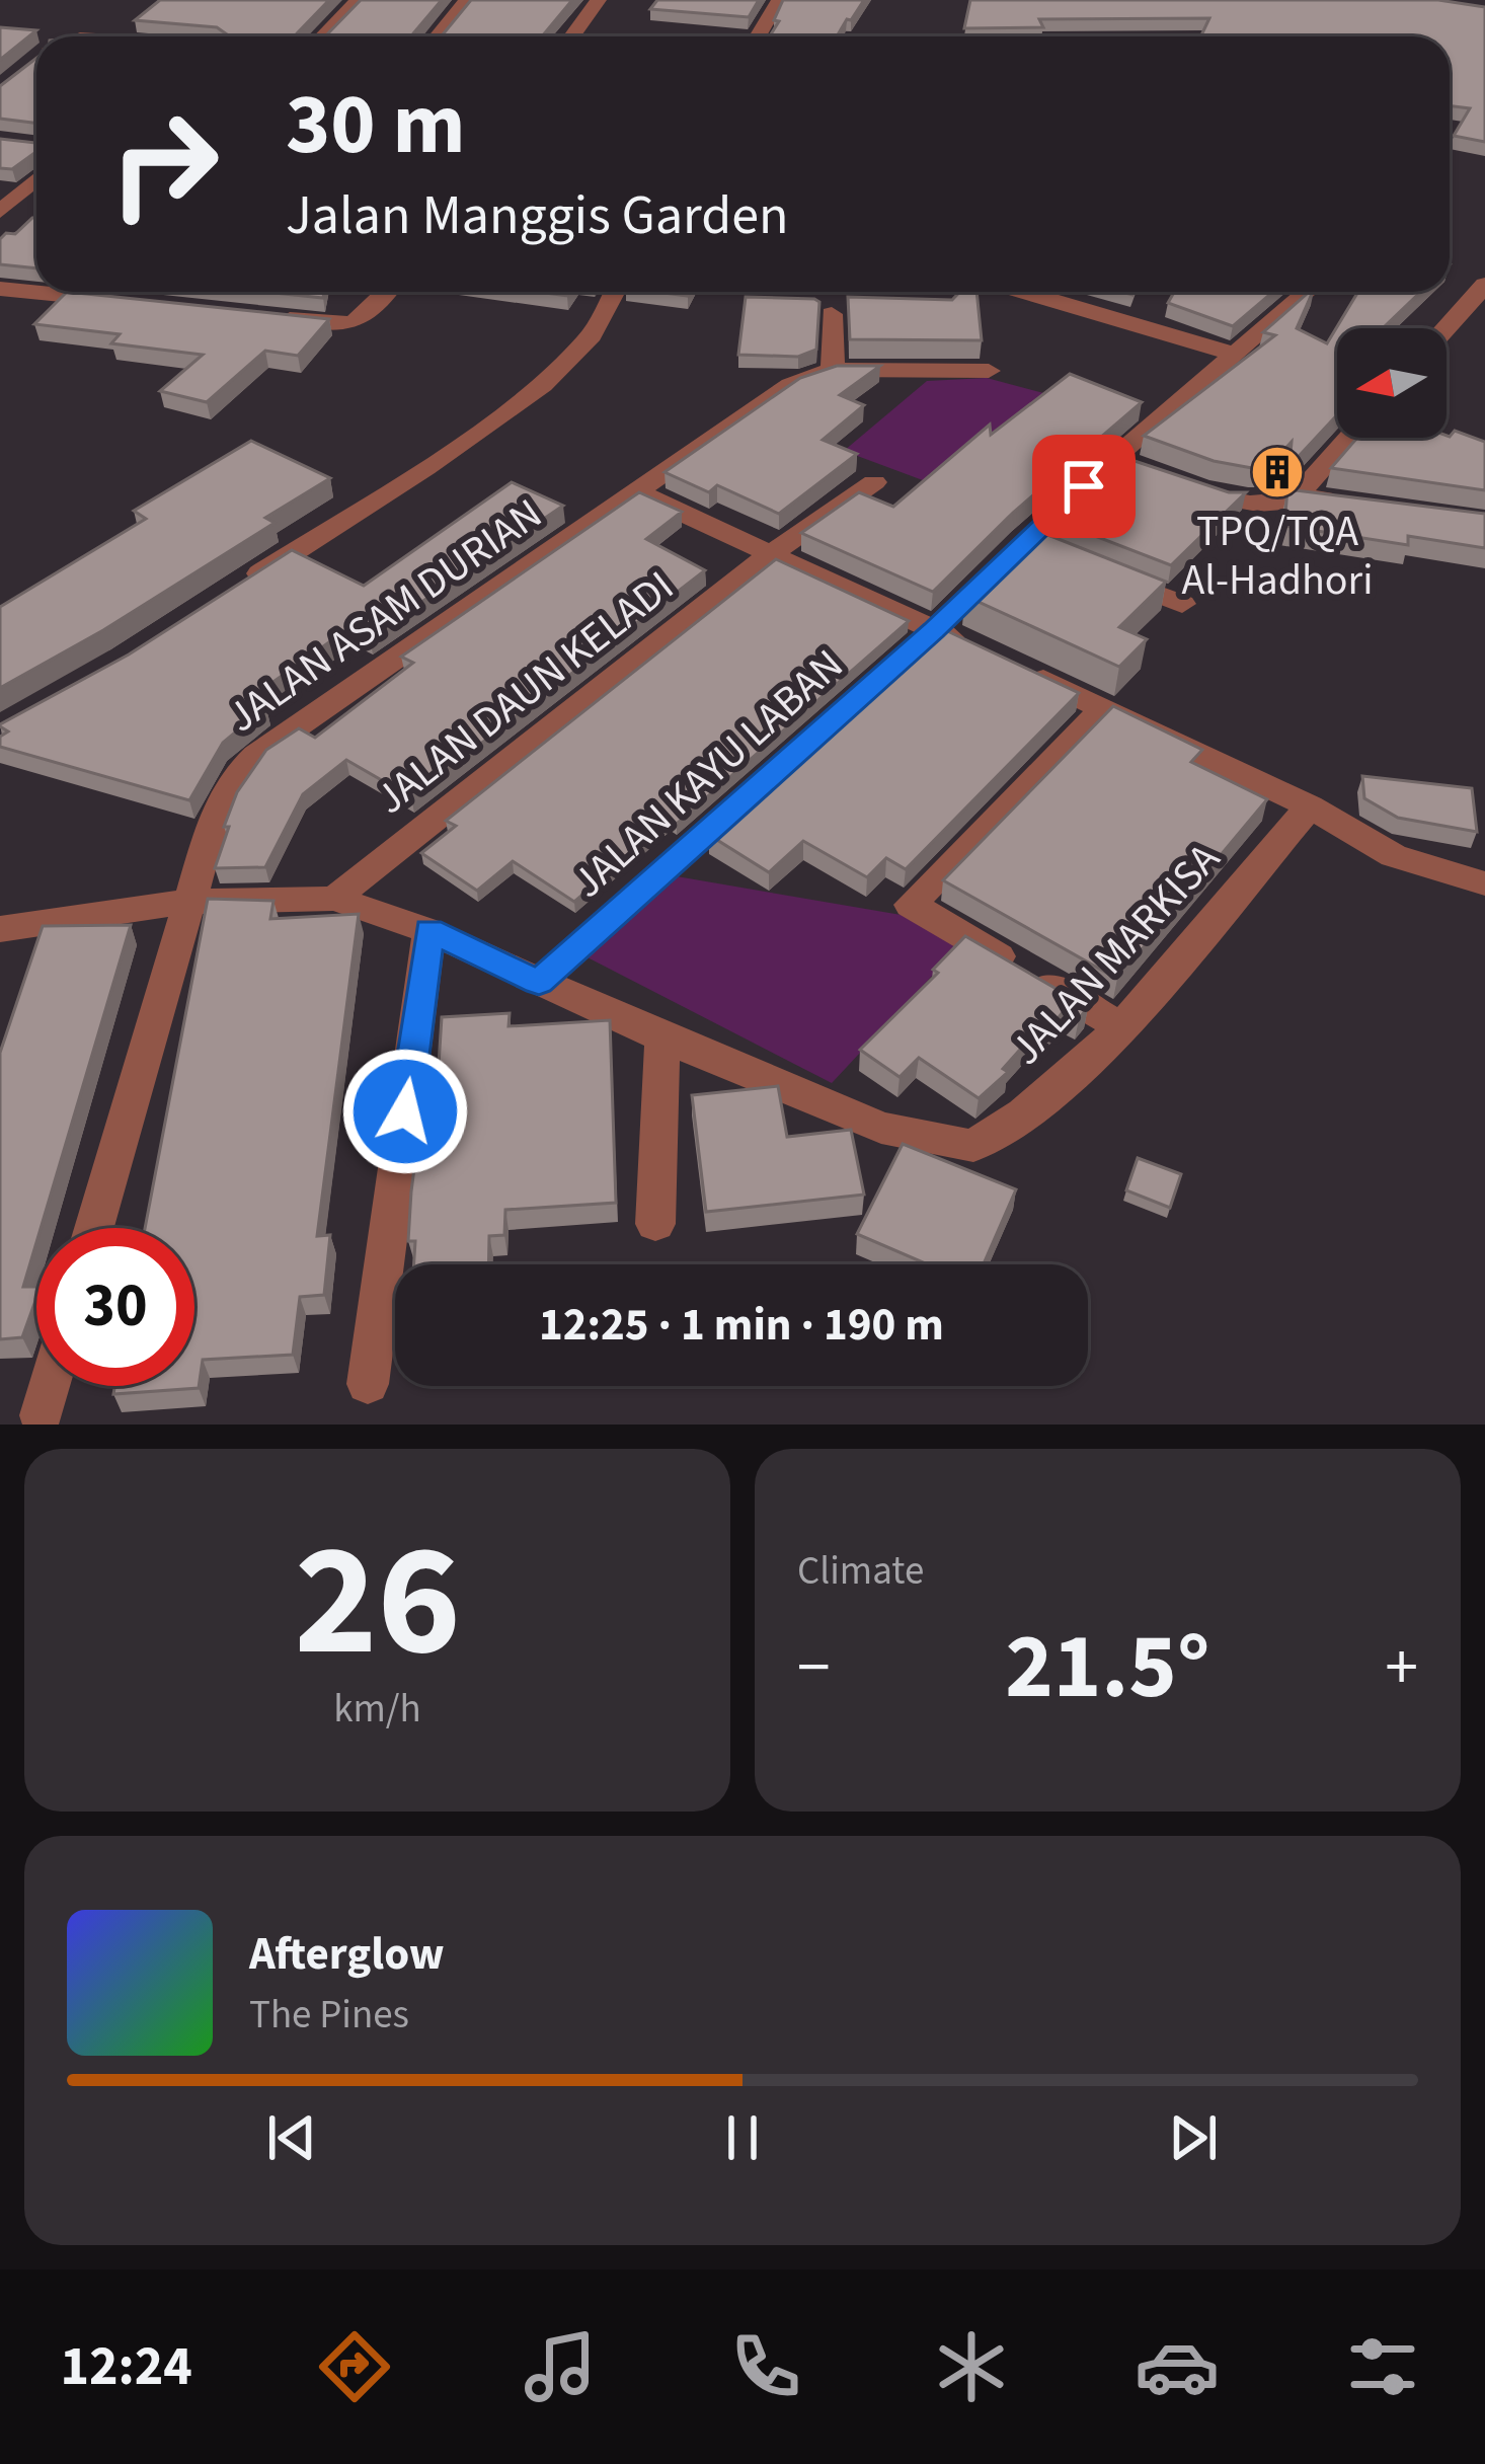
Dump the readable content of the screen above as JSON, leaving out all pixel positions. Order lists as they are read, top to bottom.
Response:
{
  "streets": {
    "street": [
      "JALAN ASAM DURIAN",
      "JALAN DAUN KELADI",
      "JALAN KAYU LABAN",
      "JALAN MARKISA"
    ]
  },
  "places": {
    "building": ["TPQ/TQA Al-Hadhori"]
  },
  "north": "left",
  "page": {
    "turn": ["30 m", "Jalan Manggis Garden"],
    "limit": "30",
    "trip": "12:25 · 1 min · 190 m",
    "tile": [
      ["26", "km/h"],
      "Climate"
    ],
    "heat": ["−", "21.5°", "+"],
    "song": ["Afterglow", "The Pines"],
    "tabs": "12:24"
  }
}
